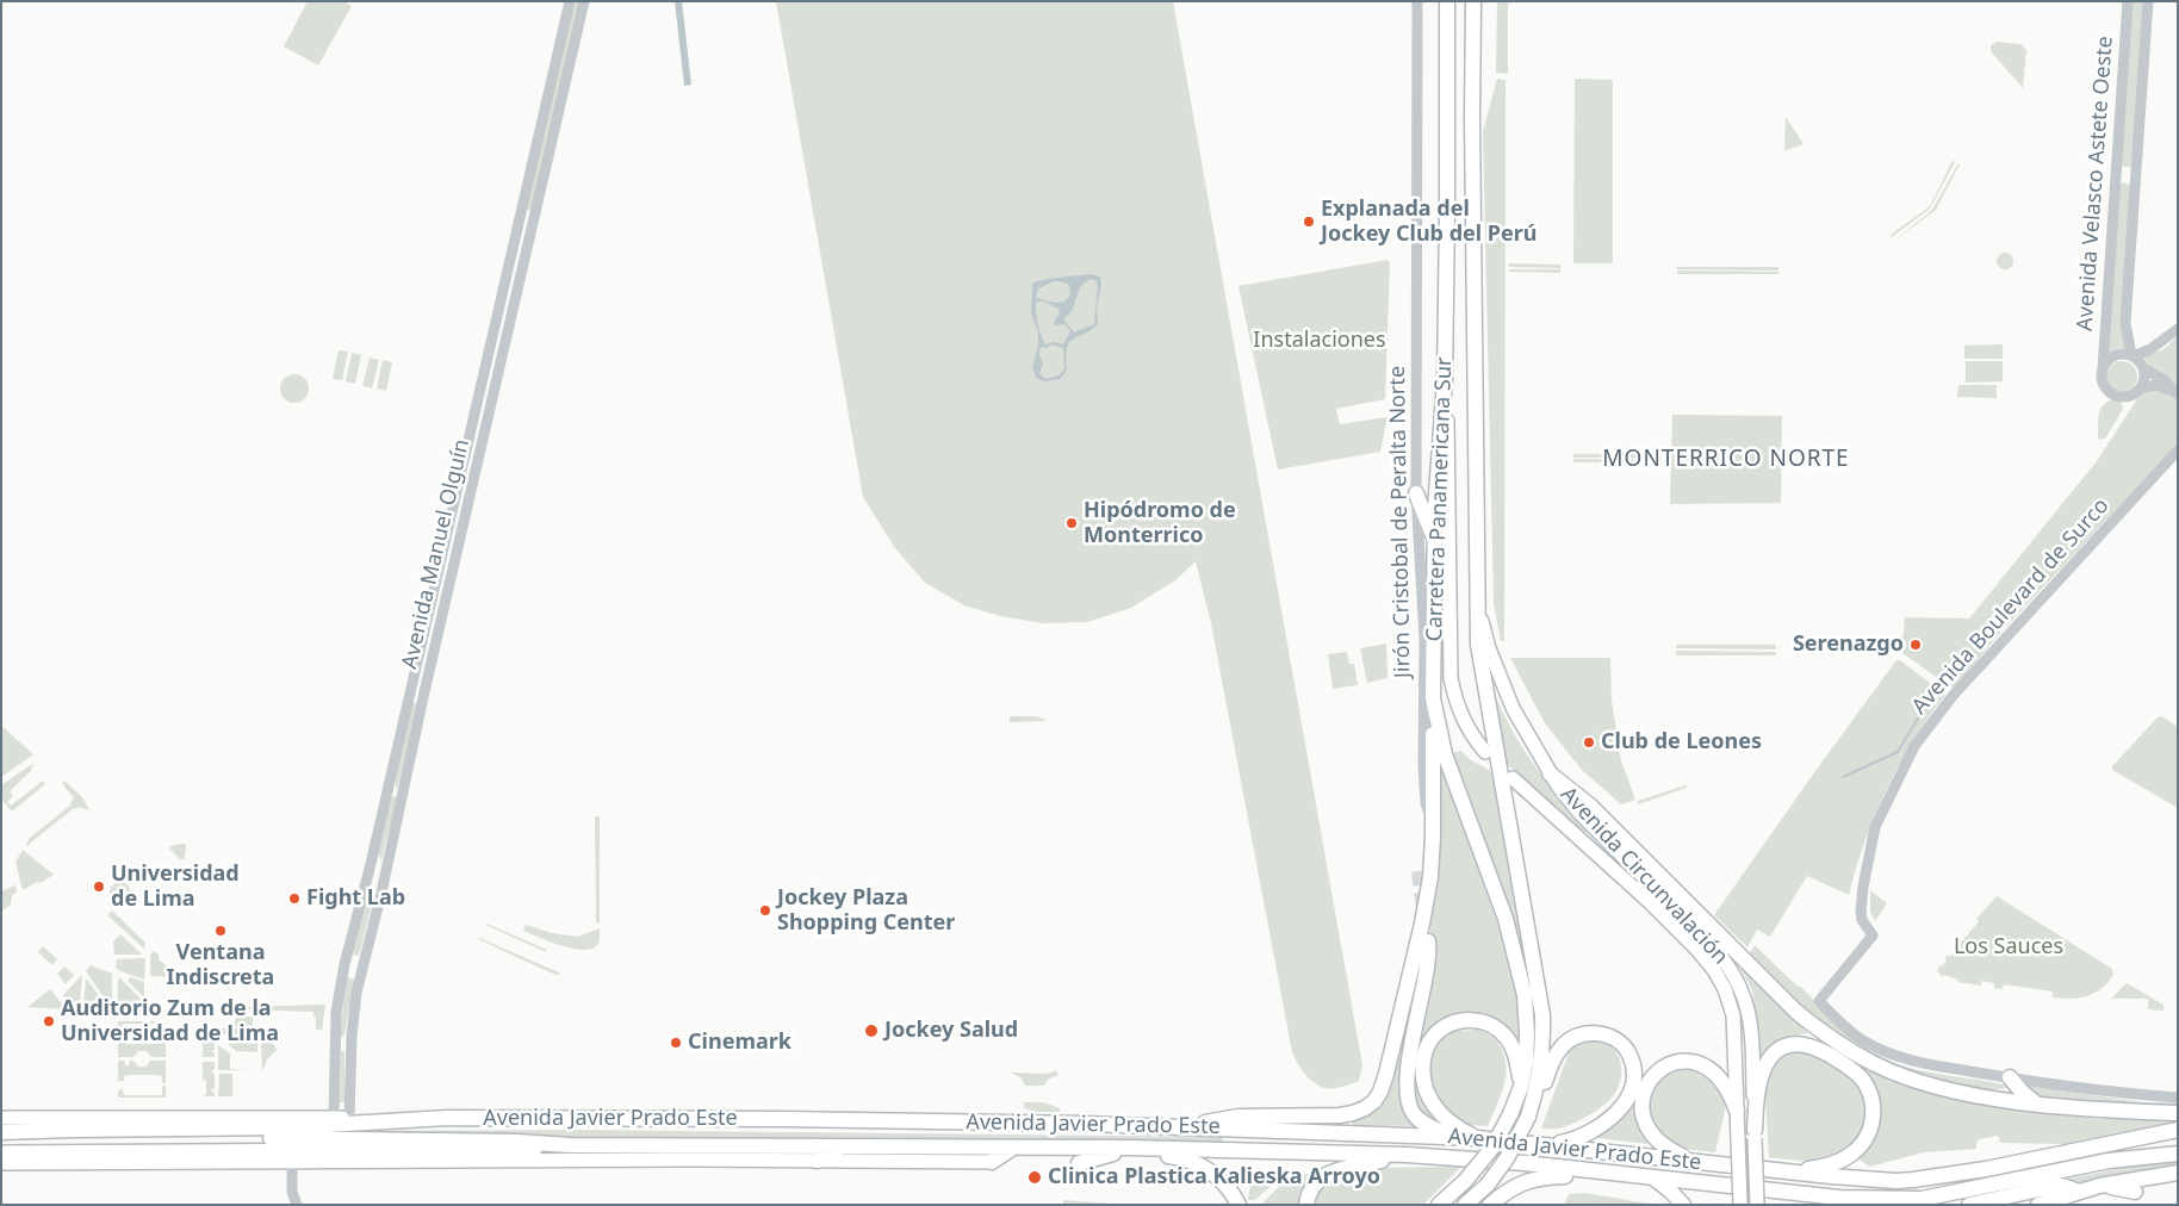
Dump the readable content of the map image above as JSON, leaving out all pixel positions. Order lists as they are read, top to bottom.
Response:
{
  "streets": {
    "highway": ["Carretera Panamericana Sur", "Avenida Javier Prado Este"],
    "main road": ["Avenida Circunvalación"],
    "street": [
      "Avenida Velasco Astete Oeste",
      "Jirón Cristobal de Peralta Norte",
      "Avenida Manuel Olguín",
      "Avenida Boulevard de Surco"
    ]
  },
  "crossings": [
    ["Carretera Panamericana Sur", "Avenida Circunvalación"],
    ["Avenida Manuel Olguín", "Avenida Javier Prado Este"]
  ],
  "districts": ["MONTERRICO NORTE"],
  "parks": ["Instalaciones", "Los Sauces"],
  "places": [
    "Explanada del Jockey Club del Perú",
    "Hipódromo de Monterrico",
    "Serenazgo",
    "Club de Leones",
    "Universidad de Lima",
    "Fight Lab",
    "Jockey Plaza Shopping Center",
    "Ventana Indiscreta",
    "Auditorio Zum de la Universidad de Lima",
    "Jockey Salud",
    "Cinemark",
    "Clinica Plastica Kalieska Arroyo"
  ]
}
